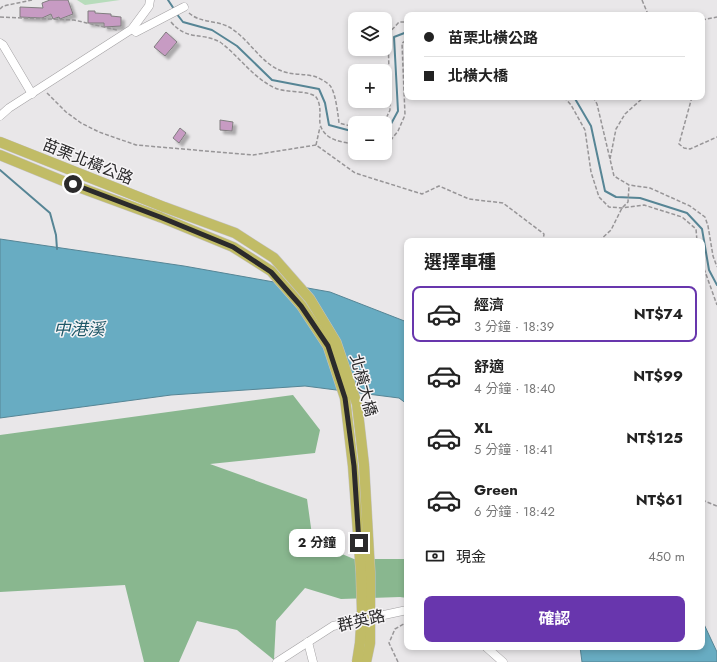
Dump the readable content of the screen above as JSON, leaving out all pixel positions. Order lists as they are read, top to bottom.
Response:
{
  "streets": {
    "main road": ["苗栗北橫公路", "北橫大橋"],
    "street": ["群英路"]
  },
  "crossings": [
    ["苗栗北橫公路", "北橫大橋"]
  ],
  "water": ["中港溪"],
  "page": {
    "map_buttons": ["+", "−"],
    "banner": ["苗栗北橫公路", "北橫大橋"],
    "heading": "選擇車種",
    "list": [
      {
        "name": "經濟",
        "note": "3 分鐘 · 18:39",
        "value": "NT$74"
      },
      {
        "name": "舒適",
        "note": "4 分鐘 · 18:40",
        "value": "NT$99"
      },
      {
        "name": "XL",
        "note": "5 分鐘 · 18:41",
        "value": "NT$125"
      },
      {
        "name": "Green",
        "note": "6 分鐘 · 18:42",
        "value": "NT$61"
      }
    ],
    "bubble": "2 分鐘",
    "pay": ["現金", "450 m"],
    "buttons": "確認"
  }
}
